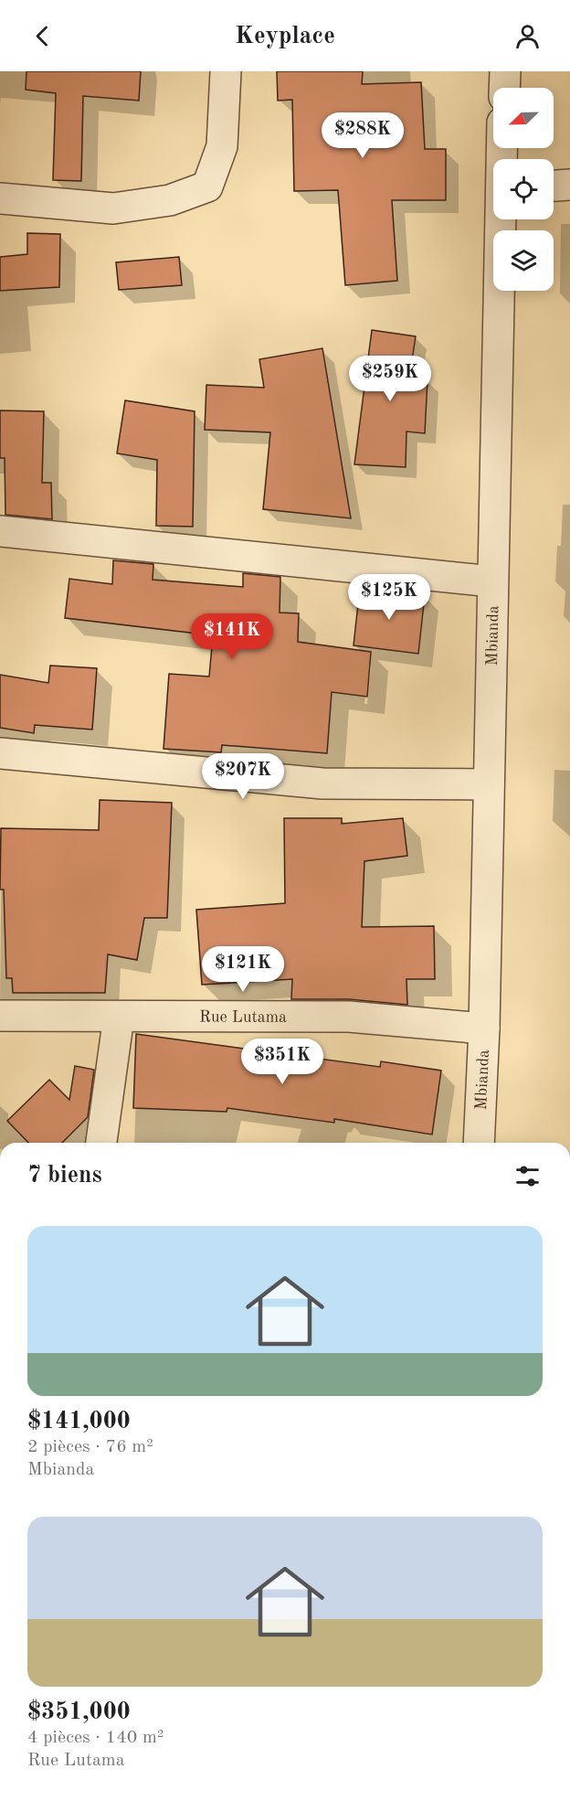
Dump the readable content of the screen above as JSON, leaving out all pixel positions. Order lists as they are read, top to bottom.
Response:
{
  "streets": {
    "street": ["Mbianda", "Rue Lutama"]
  },
  "crossings": [
    ["Mbianda", "Rue Lutama"]
  ],
  "north": "bottom left",
  "page": {
    "header": "Keyplace",
    "price": [
      "$288K",
      "$259K",
      "$125K",
      "$141K",
      "$207K",
      "$121K",
      "$351K"
    ],
    "heading": "7 biens",
    "list": [
      {
        "name": "$141,000",
        "note": "2 pièces · 76 m² · Mbianda"
      },
      {
        "name": "$351,000",
        "note": "4 pièces · 140 m² · Rue Lutama"
      }
    ]
  }
}
